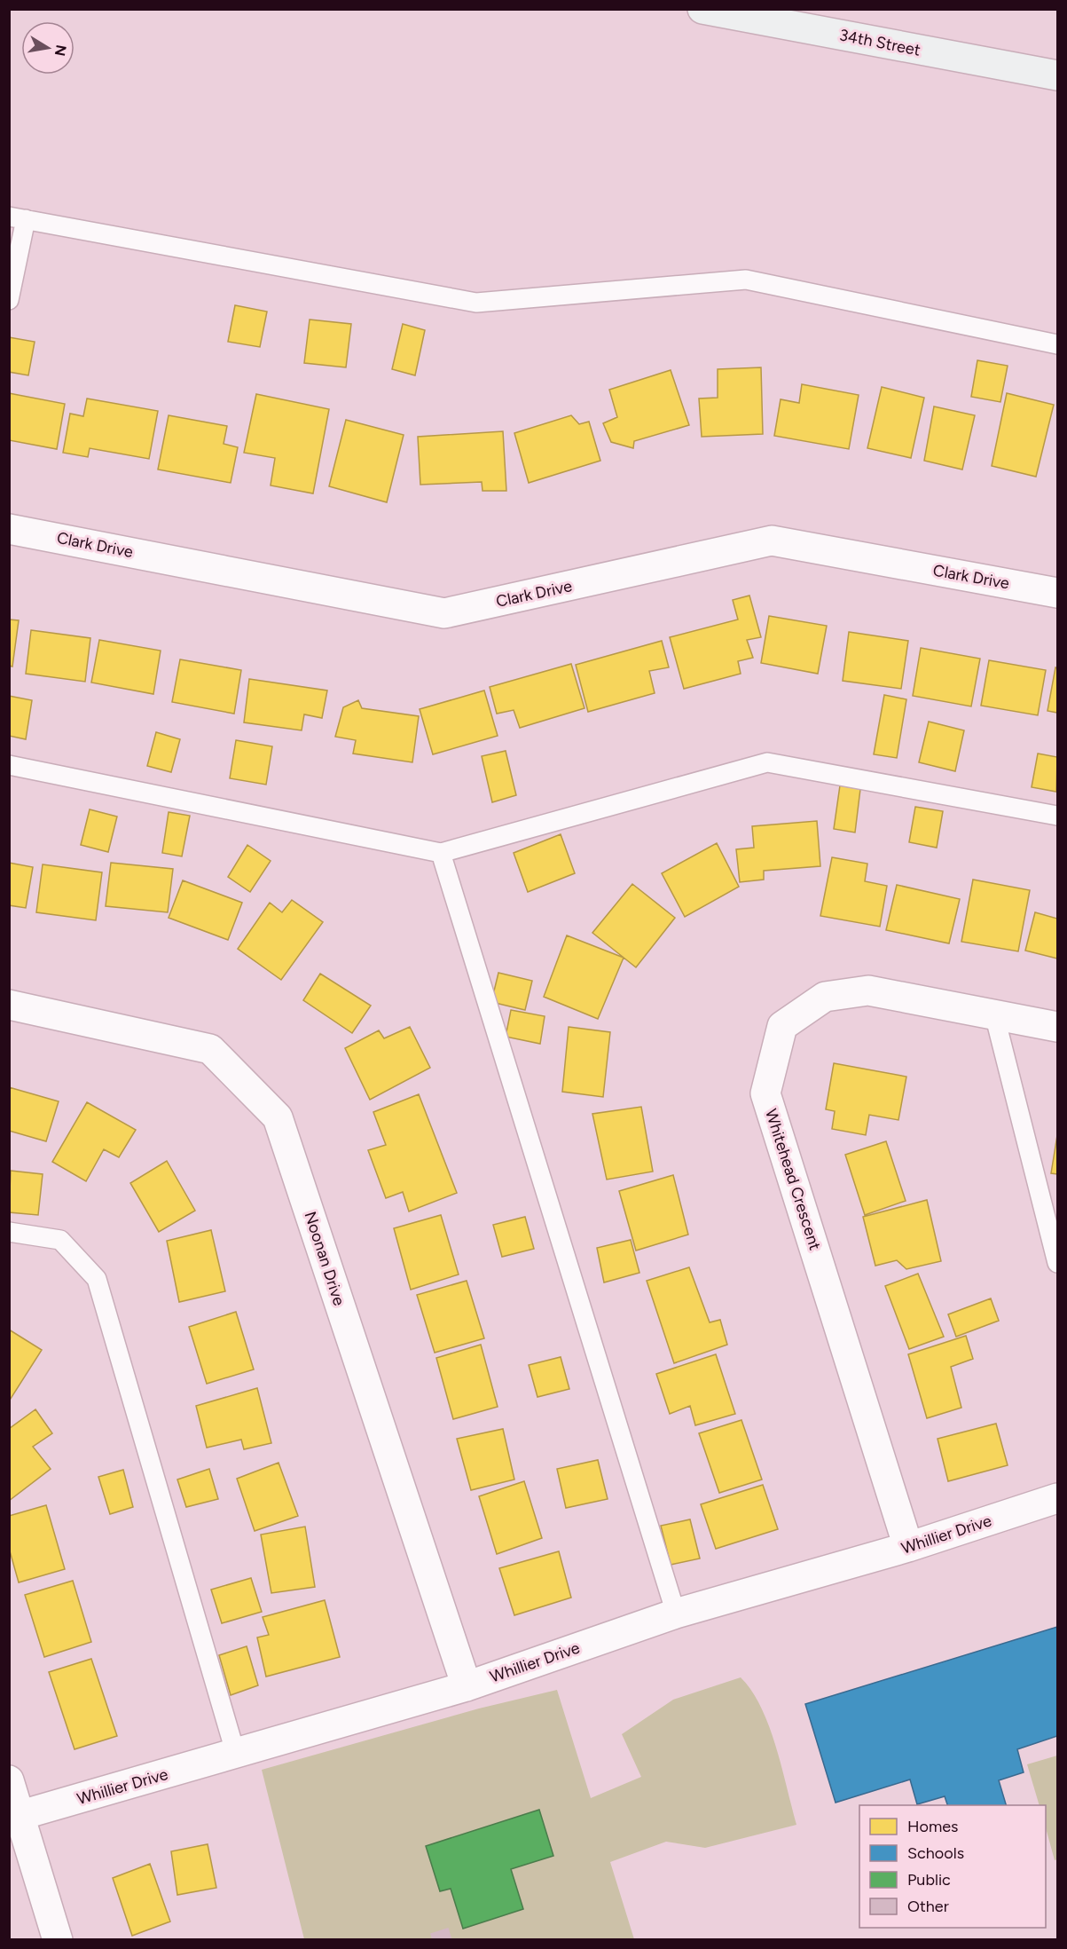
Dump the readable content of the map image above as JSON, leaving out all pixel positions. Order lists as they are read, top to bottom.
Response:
{
  "streets": {
    "street": [
      "34th Street",
      "Clark Drive",
      "Whitehead Crescent",
      "Noonan Drive",
      "Whillier Drive"
    ]
  },
  "crossings": [
    ["Whitehead Crescent", "Whillier Drive"],
    ["Noonan Drive", "Whillier Drive"]
  ],
  "legend": [
    "Homes",
    "Schools",
    "Public",
    "Other"
  ],
  "north": "right"
}
